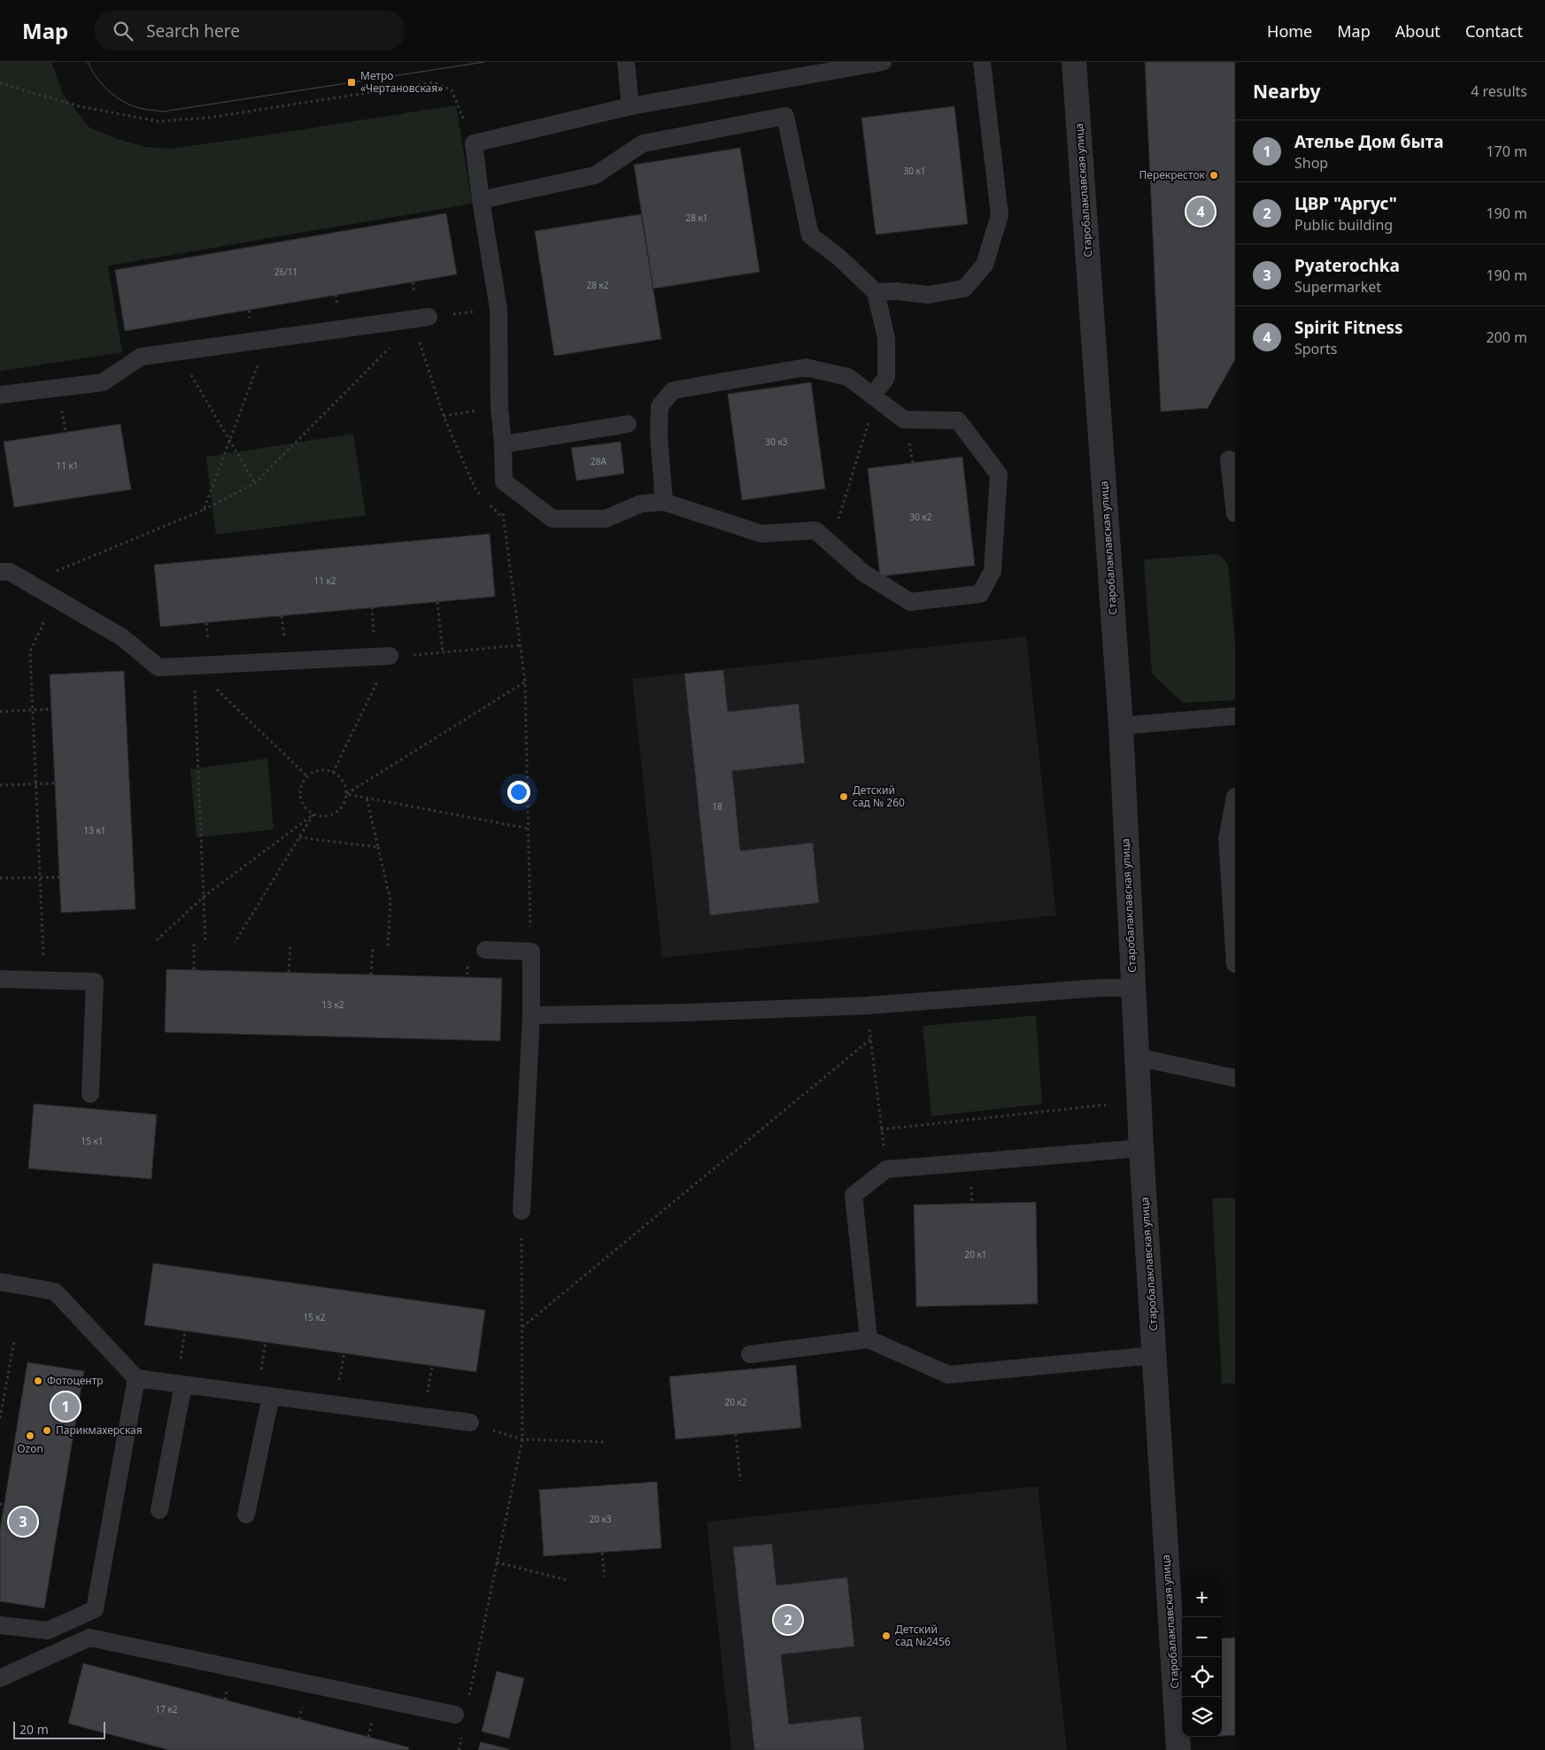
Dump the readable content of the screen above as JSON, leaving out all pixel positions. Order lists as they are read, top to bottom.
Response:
{
  "streets": {
    "street": ["Старобалаклавская улица"]
  },
  "places": {
    "transit": ["Метро «Чертановская»"],
    "other": [
      "Перекресток",
      "Детский сад № 260",
      "Фотоцентр",
      "Парикмахерская",
      "Ozon",
      "Детский сад №2456"
    ]
  },
  "house_numbers": [
    "30 к1",
    "28 к1",
    "26/11",
    "28 к2",
    "30 к3",
    "28А",
    "11 к1",
    "30 к2",
    "11 к2",
    "18",
    "13 к1",
    "13 к2",
    "15 к1",
    "20 к1",
    "15 к2",
    "20 к2",
    "20 к3",
    "17 к2"
  ],
  "scale_bar": "20 m",
  "page": {
    "header": "Map",
    "search": "Search here",
    "nav": [
      "Home",
      "Map",
      "About",
      "Contact"
    ],
    "heading": ["Nearby", "4 results"],
    "list": [
      {
        "mark": "1",
        "name": "Ателье Дом быта",
        "note": "Shop",
        "value": "170 m"
      },
      {
        "mark": "2",
        "name": "ЦВР \"Аргус\"",
        "note": "Public building",
        "value": "190 m"
      },
      {
        "mark": "3",
        "name": "Pyaterochka",
        "note": "Supermarket",
        "value": "190 m"
      },
      {
        "mark": "4",
        "name": "Spirit Fitness",
        "note": "Sports",
        "value": "200 m"
      }
    ],
    "pins": [
      "4",
      "1",
      "3",
      "2"
    ],
    "map_buttons": ["+", "−"],
    "scale": "20 m"
  }
}
